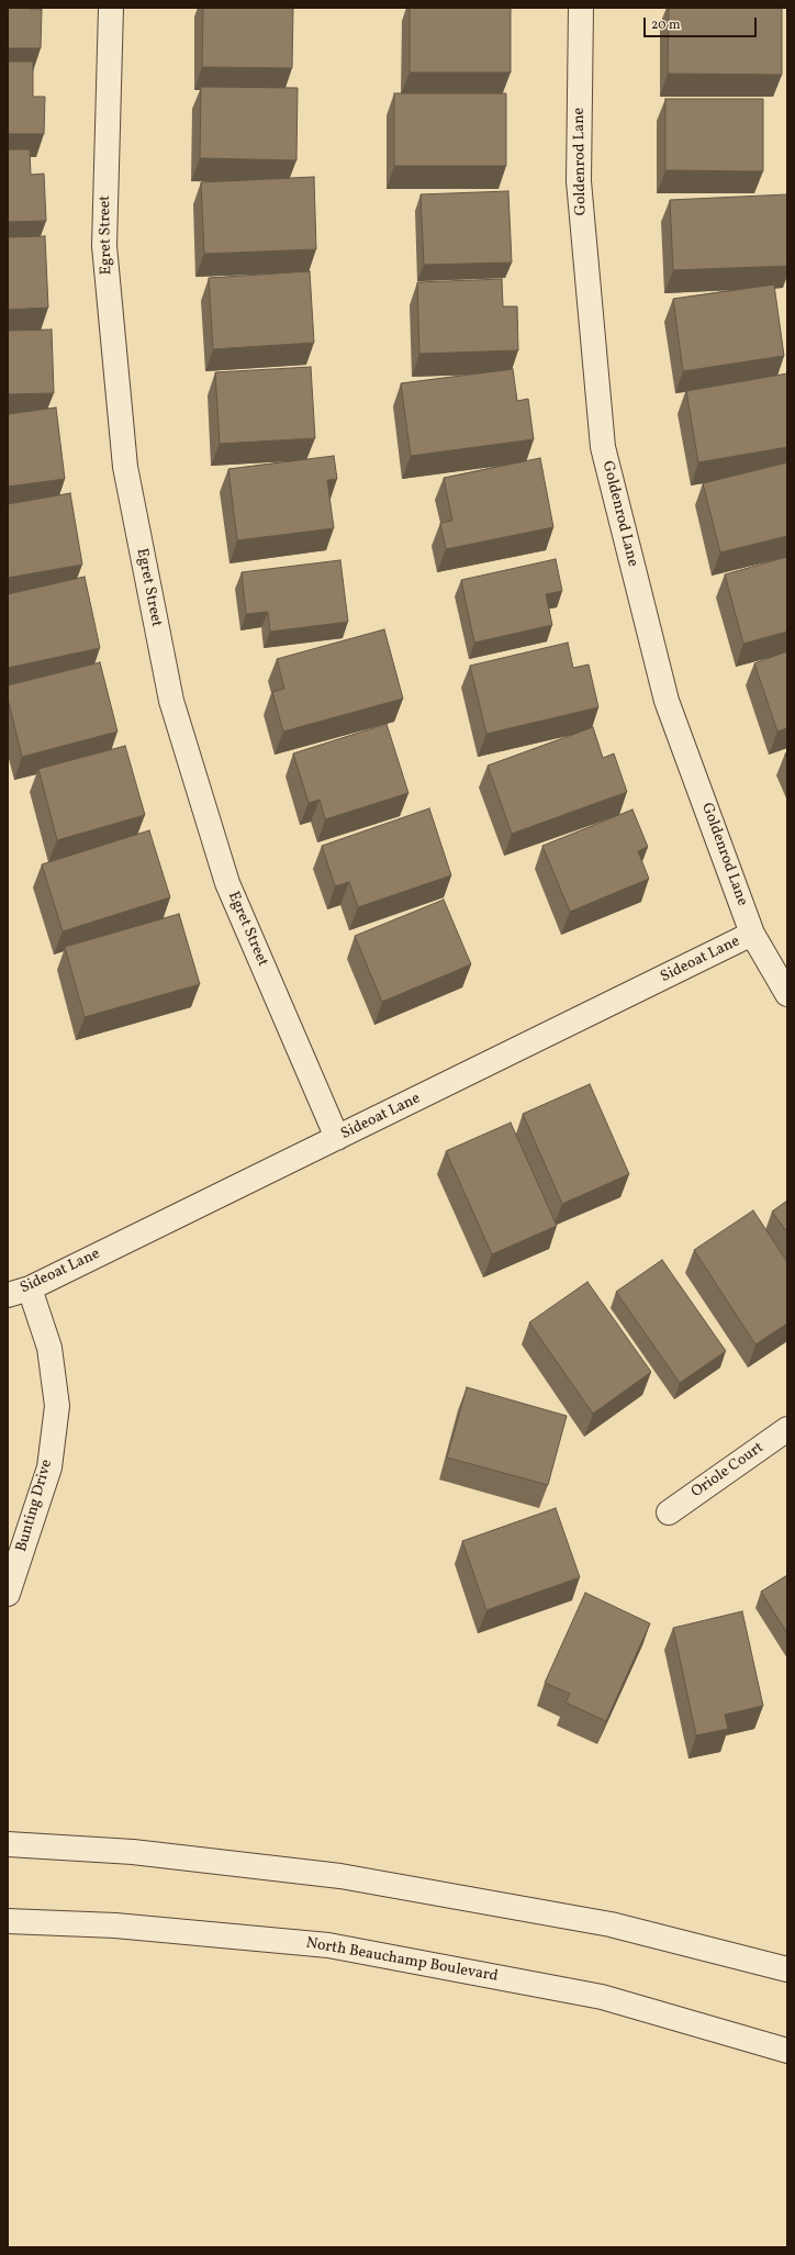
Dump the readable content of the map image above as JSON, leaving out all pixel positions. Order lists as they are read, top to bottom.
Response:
{
  "streets": {
    "street": [
      "Goldenrod Lane",
      "Egret Street",
      "Sideoat Lane",
      "Oriole Court",
      "Bunting Drive",
      "North Beauchamp Boulevard"
    ]
  },
  "crossings": [
    ["Goldenrod Lane", "Sideoat Lane"],
    ["Egret Street", "Sideoat Lane"],
    ["Sideoat Lane", "Bunting Drive"]
  ],
  "scale_bar": "20 m"
}
